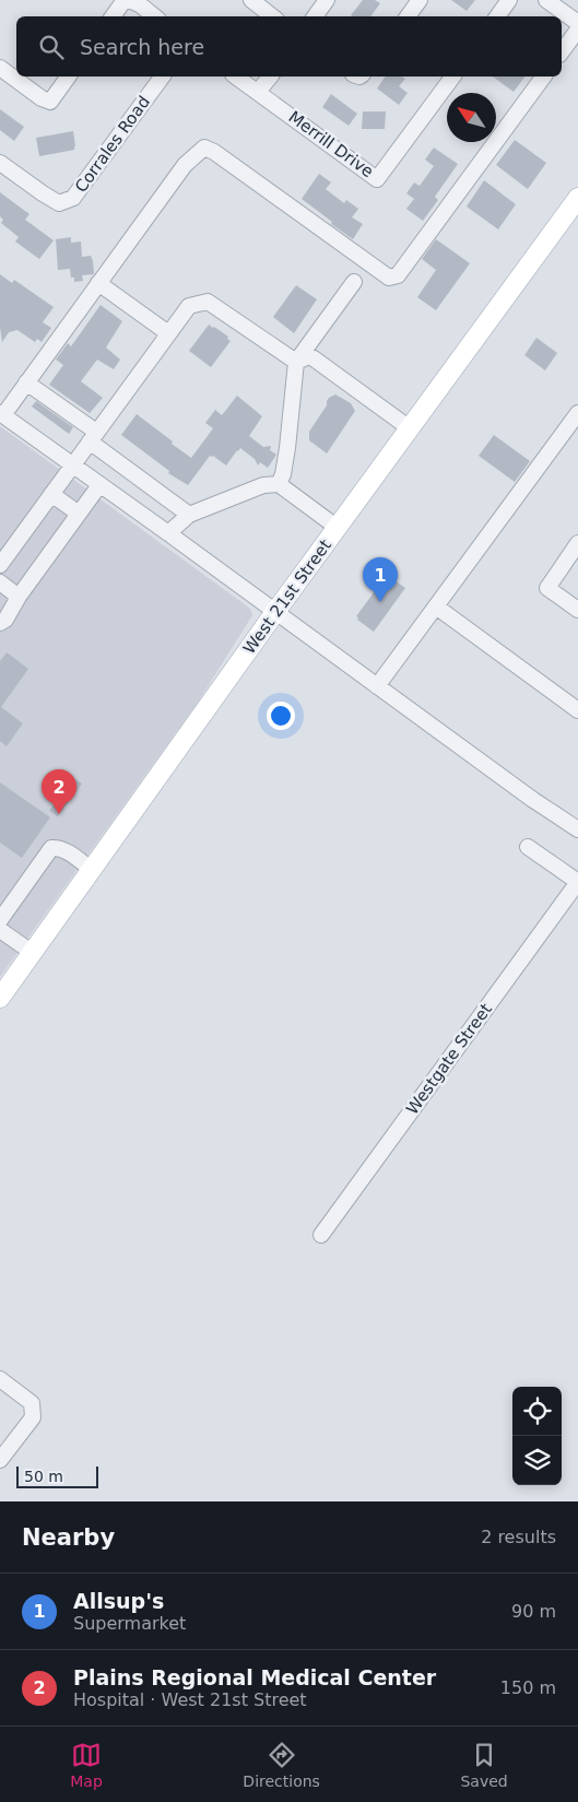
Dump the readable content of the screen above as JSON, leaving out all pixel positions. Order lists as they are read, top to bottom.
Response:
{
  "streets": {
    "main road": ["West 21st Street"],
    "street": ["Corrales Road", "Merrill Drive", "Westgate Street"]
  },
  "scale_bar": "50 m",
  "north": "top left",
  "page": {
    "search": "Search here",
    "pins": ["1", "2"],
    "scale": "50 m",
    "heading": ["Nearby", "2 results"],
    "list": [
      {
        "mark": "1",
        "name": "Allsup's",
        "note": "Supermarket",
        "value": "90 m"
      },
      {
        "mark": "2",
        "name": "Plains Regional Medical Center",
        "note": "Hospital · West 21st Street",
        "value": "150 m"
      }
    ],
    "nav": ["Map", "Directions", "Saved"]
  }
}
